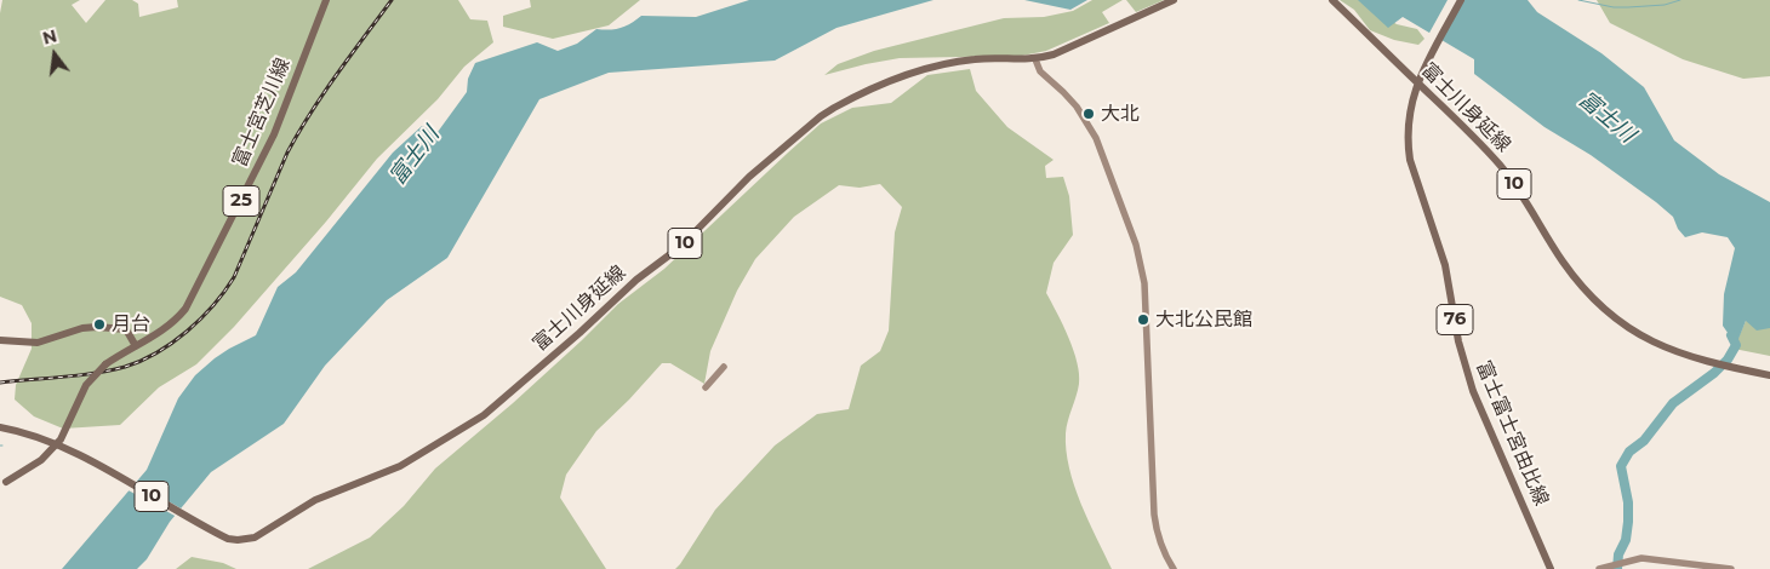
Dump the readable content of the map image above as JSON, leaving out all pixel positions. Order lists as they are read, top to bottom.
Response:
{
  "streets": {
    "main road": [
      "富士川身延線",
      "富士宮芝川線",
      "10",
      "25",
      "76",
      "富士富士宮由比線"
    ]
  },
  "crossings": [
    ["富士川身延線", "富士富士宮由比線"]
  ],
  "water": ["富士川"],
  "places": ["大北", "大北公民館", "月台"],
  "north": "top"
}
